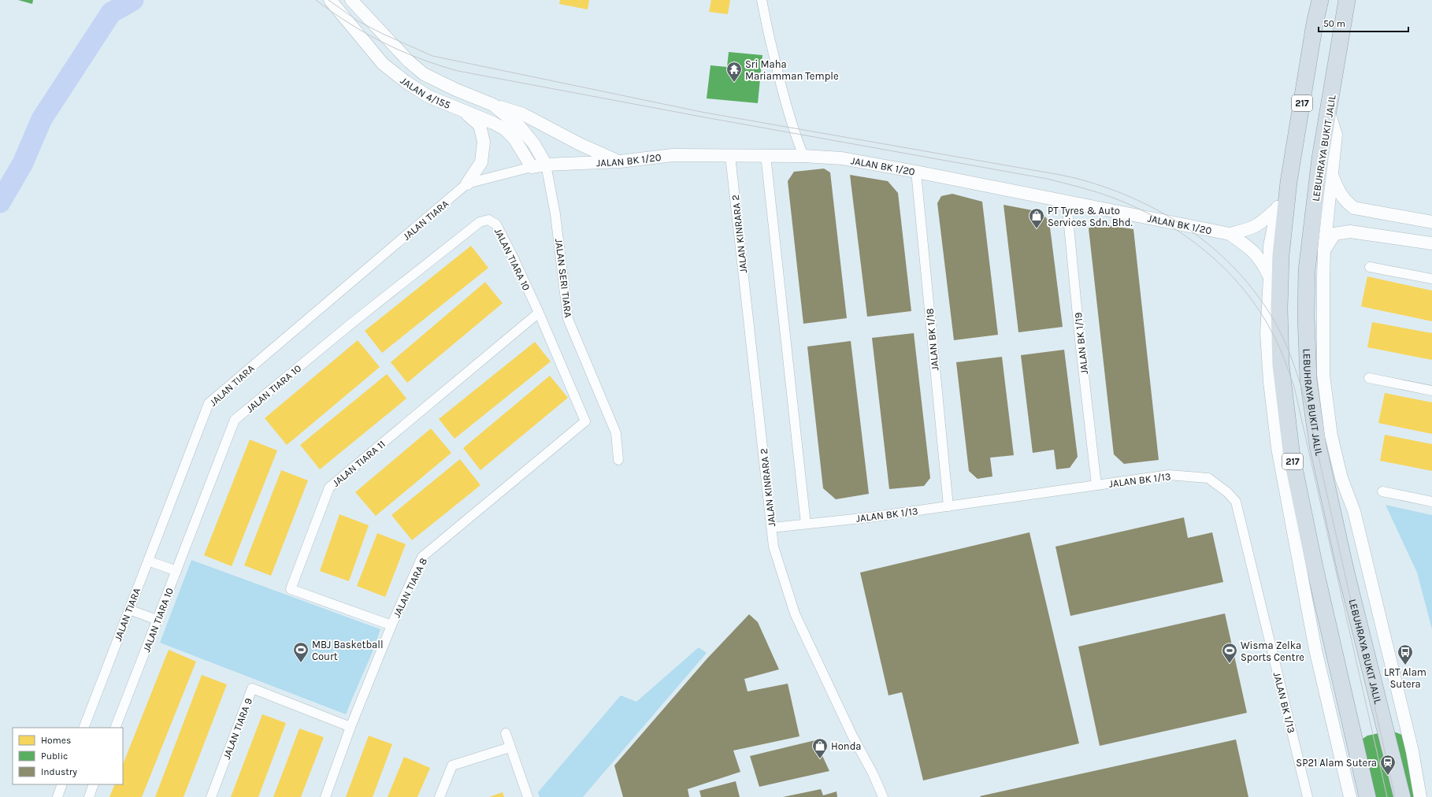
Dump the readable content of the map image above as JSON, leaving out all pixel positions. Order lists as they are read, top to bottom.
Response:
{
  "streets": {
    "highway": ["217", "LEBUHRAYA BUKIT JALIL"],
    "street": [
      "JALAN 4/155",
      "JALAN BK 1/20",
      "JALAN TIARA",
      "JALAN KINRARA 2",
      "JALAN TIARA 10",
      "JALAN SERI TIARA",
      "JALAN BK 1/18",
      "JALAN BK 1/19",
      "JALAN TIARA 11",
      "JALAN BK 1/13",
      "JALAN TIARA 8",
      "JALAN TIARA 9"
    ]
  },
  "crossings": [
    ["JALAN 4/155", "JALAN BK 1/20"],
    ["JALAN 4/155", "JALAN TIARA"],
    ["JALAN 4/155", "JALAN SERI TIARA"],
    ["JALAN BK 1/20", "JALAN TIARA"],
    ["JALAN BK 1/20", "JALAN KINRARA 2"],
    ["JALAN BK 1/20", "JALAN SERI TIARA"],
    ["JALAN BK 1/20", "JALAN BK 1/18"],
    ["JALAN BK 1/20", "JALAN BK 1/19"],
    ["JALAN KINRARA 2", "JALAN BK 1/13"],
    ["JALAN TIARA 10", "JALAN TIARA 11"],
    ["JALAN TIARA 10", "JALAN TIARA 8"],
    ["JALAN BK 1/18", "JALAN BK 1/13"],
    ["JALAN BK 1/19", "JALAN BK 1/13"],
    ["JALAN TIARA 11", "JALAN TIARA 8"],
    ["JALAN TIARA 8", "JALAN TIARA 9"]
  ],
  "places": {
    "temple": ["Sri Maha Mariamman Temple"],
    "shop": ["PT Tyres & Auto Services Sdn. Bhd.", "Honda"],
    "sports": ["MBJ Basketball Court", "Wisma Zelka Sports Centre"],
    "bus stop": ["LRT Alam Sutera"],
    "station": ["SP21 Alam Sutera"]
  },
  "legend": ["Homes", "Public", "Industry"],
  "scale_bar": "50 m"
}
